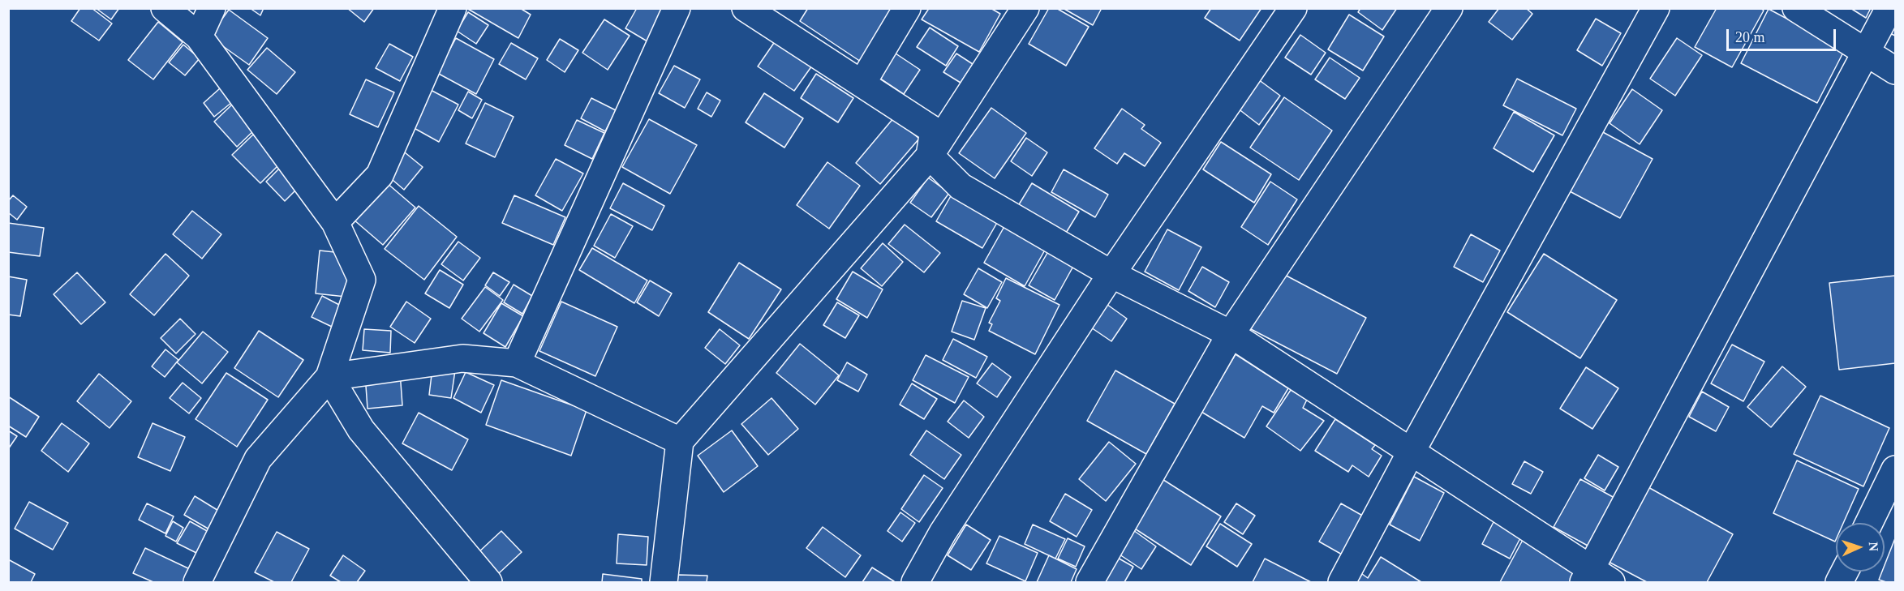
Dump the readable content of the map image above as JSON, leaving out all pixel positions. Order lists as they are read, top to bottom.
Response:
{
  "scale_bar": "20 m",
  "north": "right"
}
